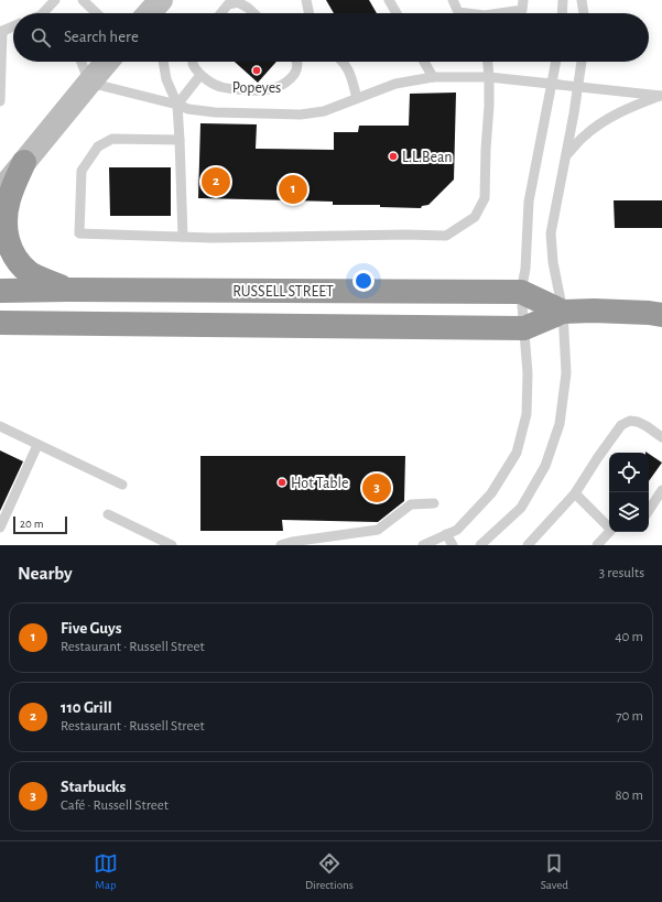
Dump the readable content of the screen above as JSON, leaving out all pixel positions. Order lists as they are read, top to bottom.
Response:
{
  "streets": {
    "highway": ["RUSSELL STREET"]
  },
  "places": ["Popeyes", "L.L.Bean", "Hot Table"],
  "scale_bar": "20 m",
  "page": {
    "search": "Search here",
    "pins": ["2", "1", "3"],
    "scale": "20 m",
    "heading": ["Nearby", "3 results"],
    "list": [
      {
        "mark": "1",
        "name": "Five Guys",
        "note": "Restaurant · Russell Street",
        "value": "40 m"
      },
      {
        "mark": "2",
        "name": "110 Grill",
        "note": "Restaurant · Russell Street",
        "value": "70 m"
      },
      {
        "mark": "3",
        "name": "Starbucks",
        "note": "Café · Russell Street",
        "value": "80 m"
      }
    ],
    "nav": ["Map", "Directions", "Saved"]
  }
}
